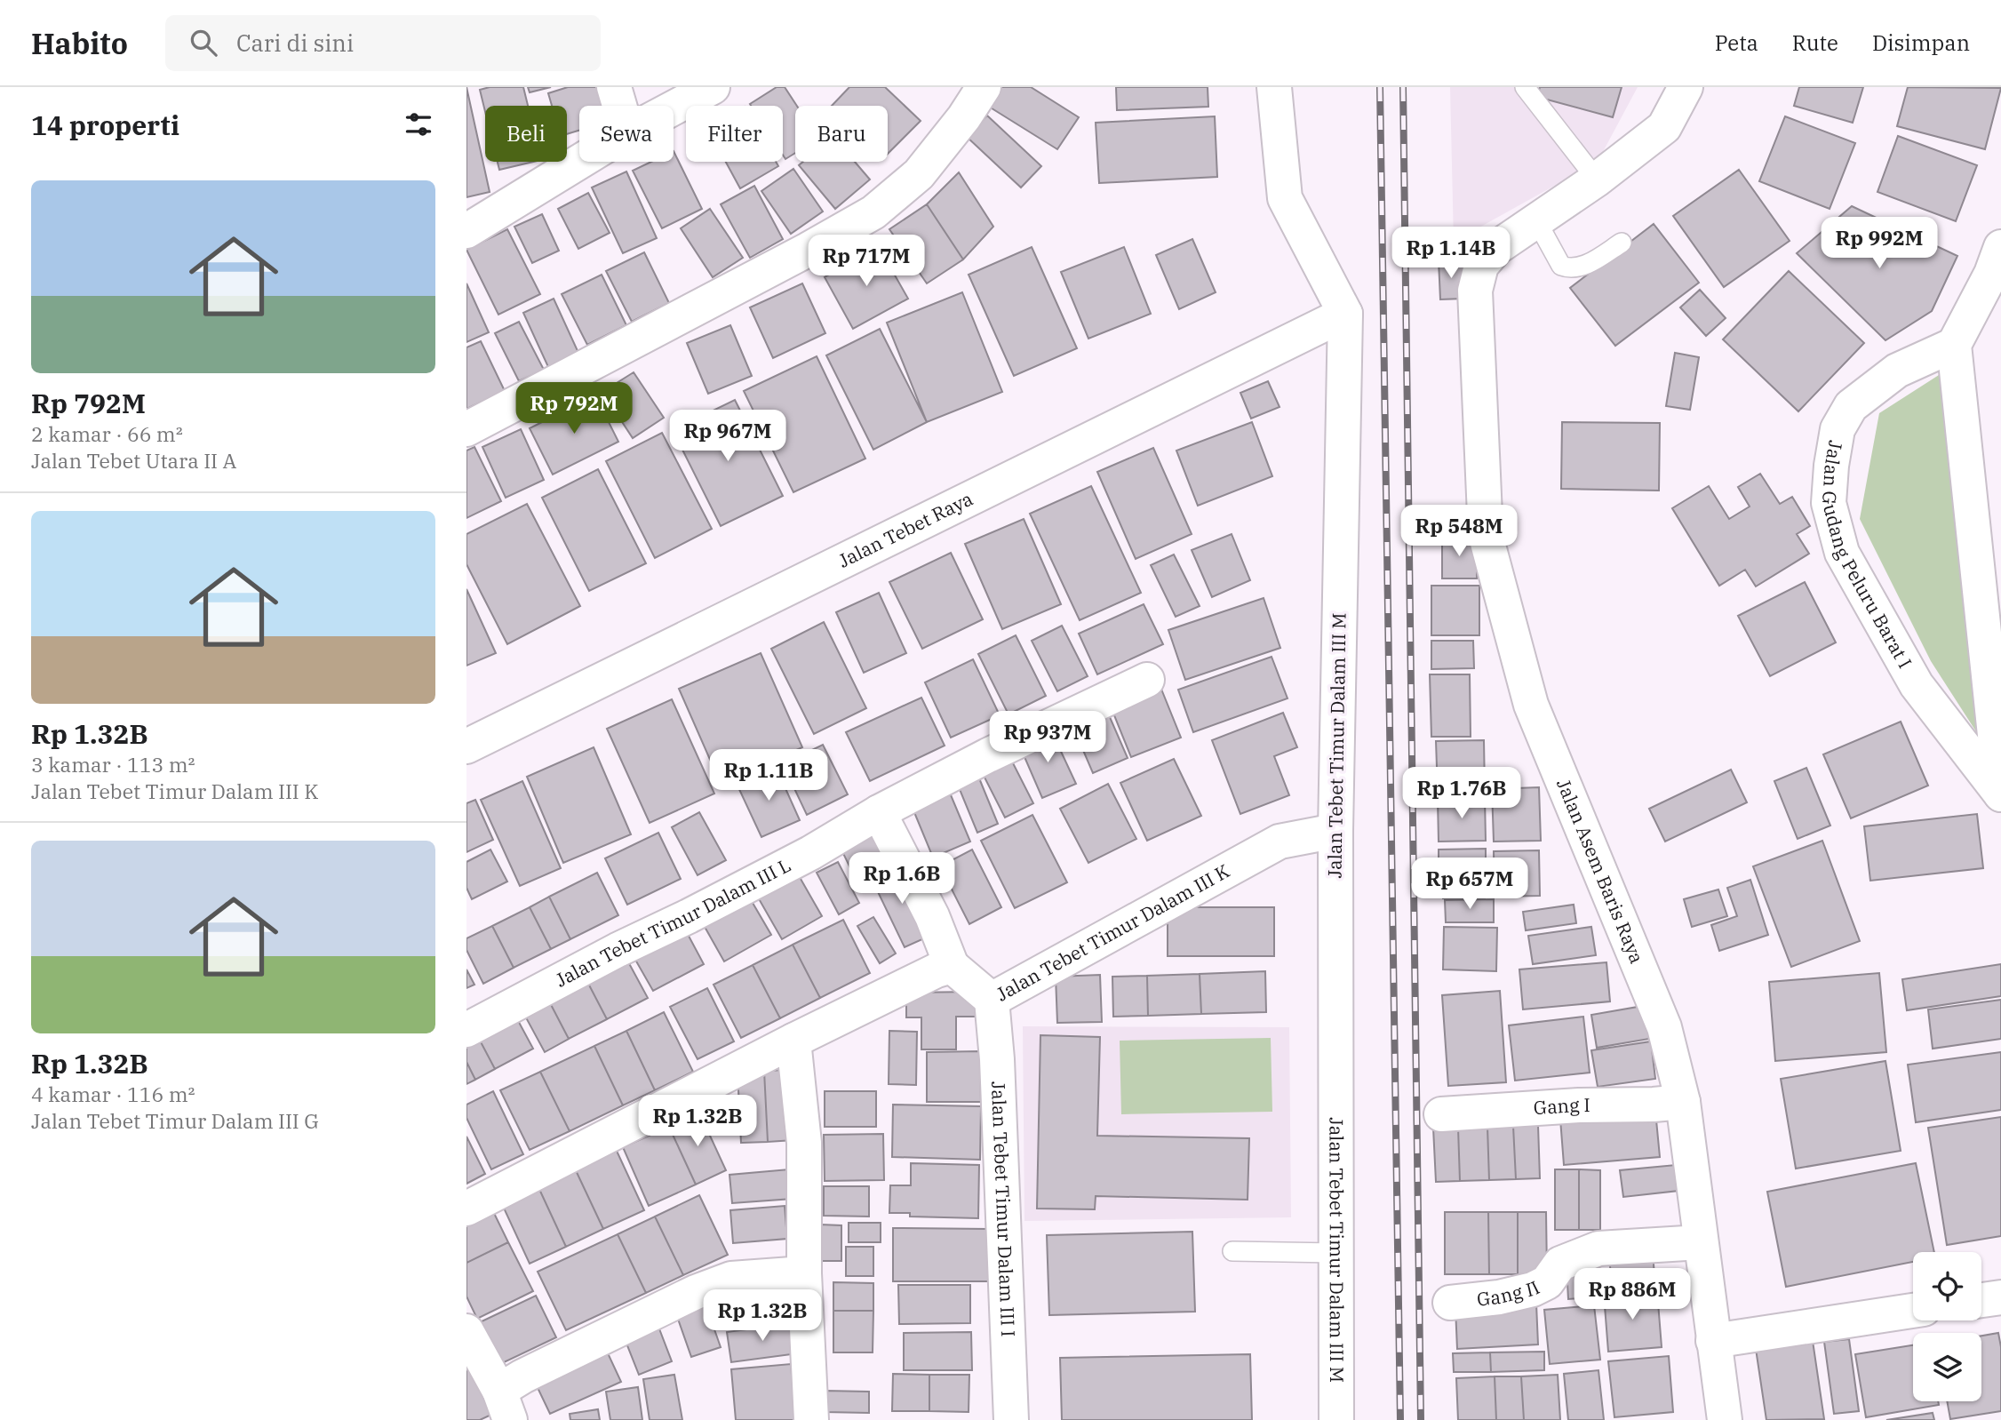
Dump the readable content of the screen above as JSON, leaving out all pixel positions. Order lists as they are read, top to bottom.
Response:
{
  "streets": {
    "street": [
      "Jalan Tebet Raya",
      "Jalan Gudang Peluru Barat I",
      "Jalan Tebet Timur Dalam III M",
      "Jalan Asem Baris Raya",
      "Jalan Tebet Timur Dalam III L",
      "Jalan Tebet Timur Dalam III K",
      "Gang I",
      "Jalan Tebet Timur Dalam III I",
      "Gang II"
    ]
  },
  "crossings": [
    ["Jalan Tebet Raya", "Jalan Tebet Timur Dalam III M"],
    ["Jalan Tebet Timur Dalam III M", "Jalan Tebet Timur Dalam III K"],
    ["Jalan Asem Baris Raya", "Gang I"],
    ["Jalan Asem Baris Raya", "Gang II"],
    ["Jalan Tebet Timur Dalam III K", "Jalan Tebet Timur Dalam III I"]
  ],
  "page": {
    "header": "Habito",
    "search": "Cari di sini",
    "nav": ["Peta", "Rute", "Disimpan"],
    "heading": "14 properti",
    "chip": [
      "Beli",
      "Sewa",
      "Filter",
      "Baru"
    ],
    "list": [
      {
        "name": "Rp 792M",
        "note": "2 kamar · 66 m² · Jalan Tebet Utara II A"
      },
      {
        "name": "Rp 1.32B",
        "note": "3 kamar · 113 m² · Jalan Tebet Timur Dalam III K"
      },
      {
        "name": "Rp 1.32B",
        "note": "4 kamar · 116 m² · Jalan Tebet Timur Dalam III G"
      }
    ],
    "price": [
      "Rp 992M",
      "Rp 1.14B",
      "Rp 717M",
      "Rp 792M",
      "Rp 967M",
      "Rp 548M",
      "Rp 937M",
      "Rp 1.11B",
      "Rp 1.76B",
      "Rp 1.6B",
      "Rp 657M",
      "Rp 1.32B",
      "Rp 886M",
      "Rp 1.32B"
    ]
  }
}
